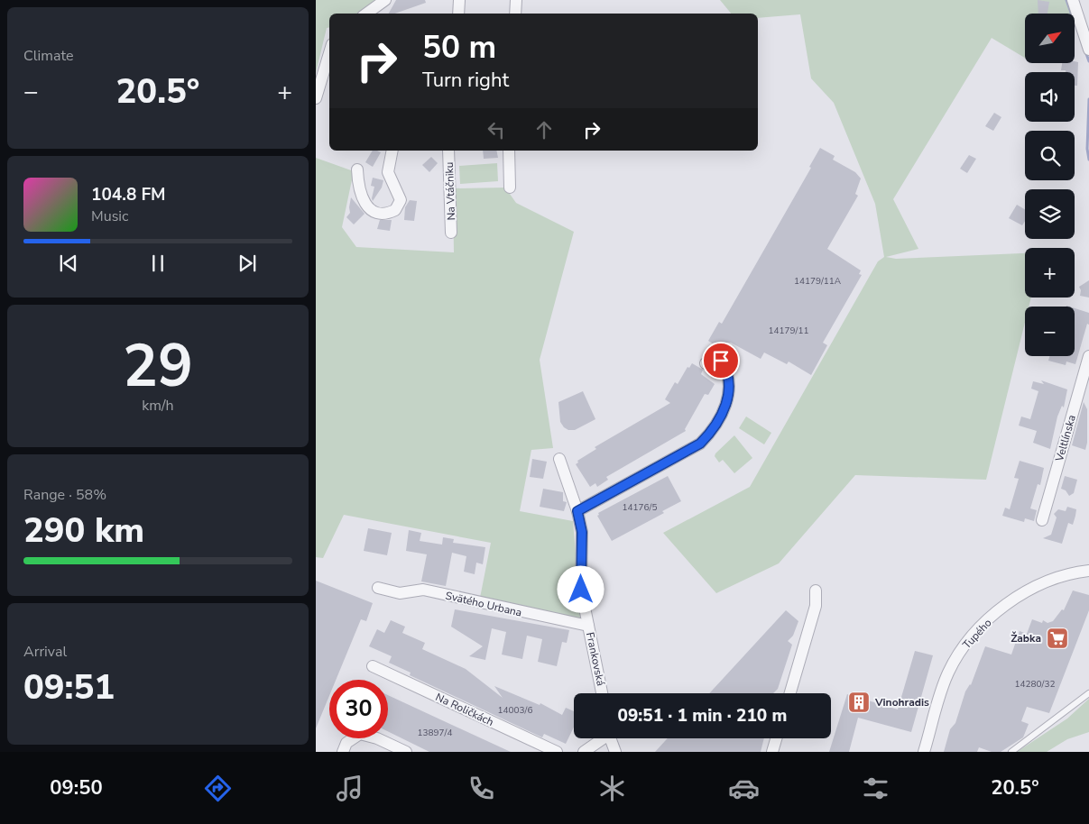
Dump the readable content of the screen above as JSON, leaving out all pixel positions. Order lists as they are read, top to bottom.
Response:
{
  "streets": {
    "street": [
      "Na Vtáčniku",
      "Veltlínska",
      "Svätého Urbana",
      "Tupého",
      "Frankovská",
      "Na Roličkách"
    ]
  },
  "crossings": [
    ["Svätého Urbana", "Frankovská"]
  ],
  "places": {
    "supermarket": ["Žabka"],
    "building": ["Vinohradis"]
  },
  "house_numbers": [
    "14179/11A",
    "14179/11",
    "14176/5",
    "14280/32",
    "14003/6",
    "13897/4"
  ],
  "north": "top right",
  "page": {
    "tile": [
      "Climate",
      ["29", "km/h"],
      ["Range · 58%", "290 km"],
      ["Arrival", "09:51"]
    ],
    "map_buttons": ["+", "−"],
    "turn": ["50 m", "Turn right"],
    "heat": ["−", "20.5°", "+"],
    "song": ["104.8 FM", "Music"],
    "limit": "30",
    "trip": "09:51 · 1 min · 210 m",
    "tabs": ["09:50", "20.5°"]
  }
}
